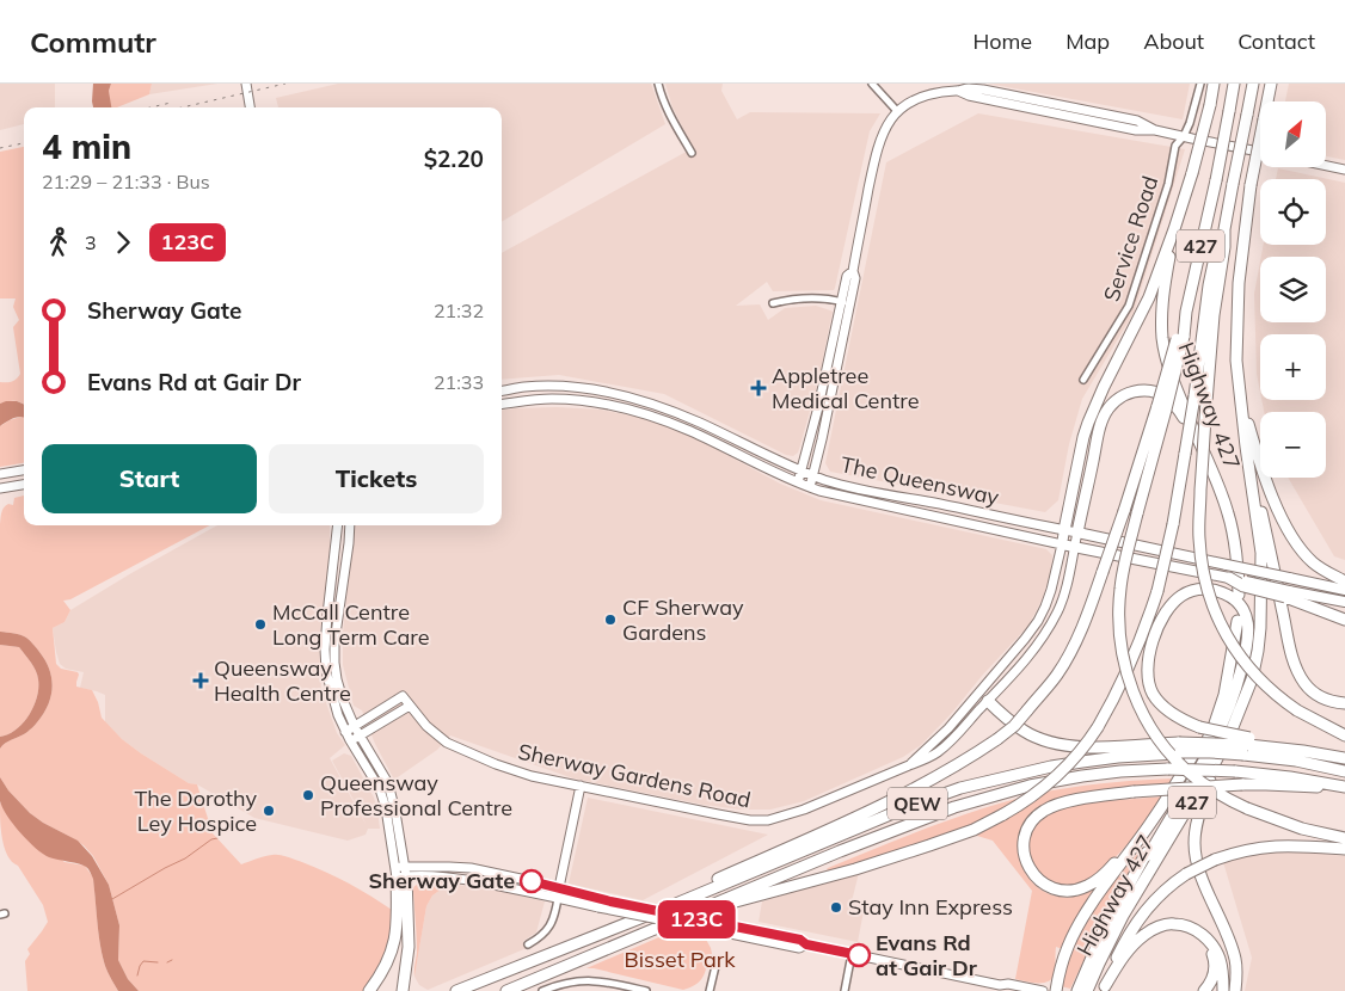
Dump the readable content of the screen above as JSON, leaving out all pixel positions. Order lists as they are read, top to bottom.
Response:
{
  "streets": {
    "highway": ["427", "Highway 427", "QEW"],
    "main road": ["The Queensway", "Sherway Gardens Road"],
    "street": ["Service Road"]
  },
  "crossings": [
    ["427", "Highway 427"],
    ["The Queensway", "Sherway Gardens Road"]
  ],
  "parks": ["Bisset Park"],
  "places": {
    "health": ["Appletree Medical Centre", "Queensway Health Centre"],
    "other": [
      "CF Sherway Gardens",
      "McCall Centre Long Term Care",
      "Queensway Professional Centre",
      "The Dorothy Ley Hospice",
      "Sherway Gate",
      "Stay Inn Express",
      "Evans Rd at Gair Dr"
    ]
  },
  "lines": ["bus line 123C"],
  "north": "top right",
  "page": {
    "header": "Commutr",
    "nav": [
      "Home",
      "Map",
      "About",
      "Contact"
    ],
    "on_map": "123C",
    "map_buttons": ["+", "−"],
    "heading": ["4 min", "21:29 – 21:33 · Bus", "$2.20"],
    "legs": ["3", "123C"],
    "list": [
      {
        "name": "Sherway Gate",
        "value": "21:32"
      },
      {
        "name": "Evans Rd at Gair Dr",
        "value": "21:33"
      }
    ],
    "buttons": ["Start", "Tickets"]
  }
}
